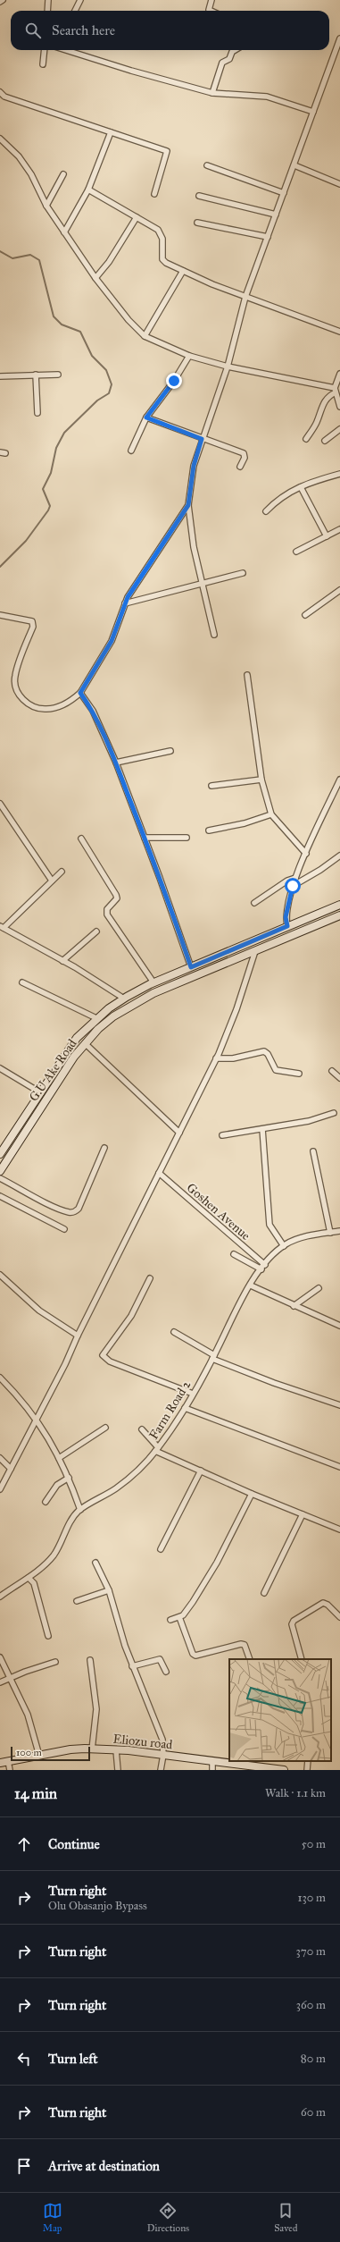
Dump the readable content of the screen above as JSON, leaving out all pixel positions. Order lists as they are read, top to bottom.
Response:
{
  "streets": {
    "main road": ["G.U Ake Road", "Eliozu road"],
    "street": ["Goshen Avenue", "Farm Road 2"]
  },
  "crossings": [
    ["Goshen Avenue", "Farm Road 2"]
  ],
  "scale_bar": "100 m",
  "page": {
    "search": "Search here",
    "scale": "100 m",
    "heading": ["14 min", "Walk · 1.1 km"],
    "list": [
      ["Continue", "50 m"],
      ["Turn right", "Olu Obasanjo Bypass", "130 m"],
      ["Turn right", "370 m"],
      ["Turn right", "360 m"],
      ["Turn left", "80 m"],
      ["Turn right", "60 m"],
      "Arrive at destination"
    ],
    "nav": ["Map", "Directions", "Saved"]
  }
}
